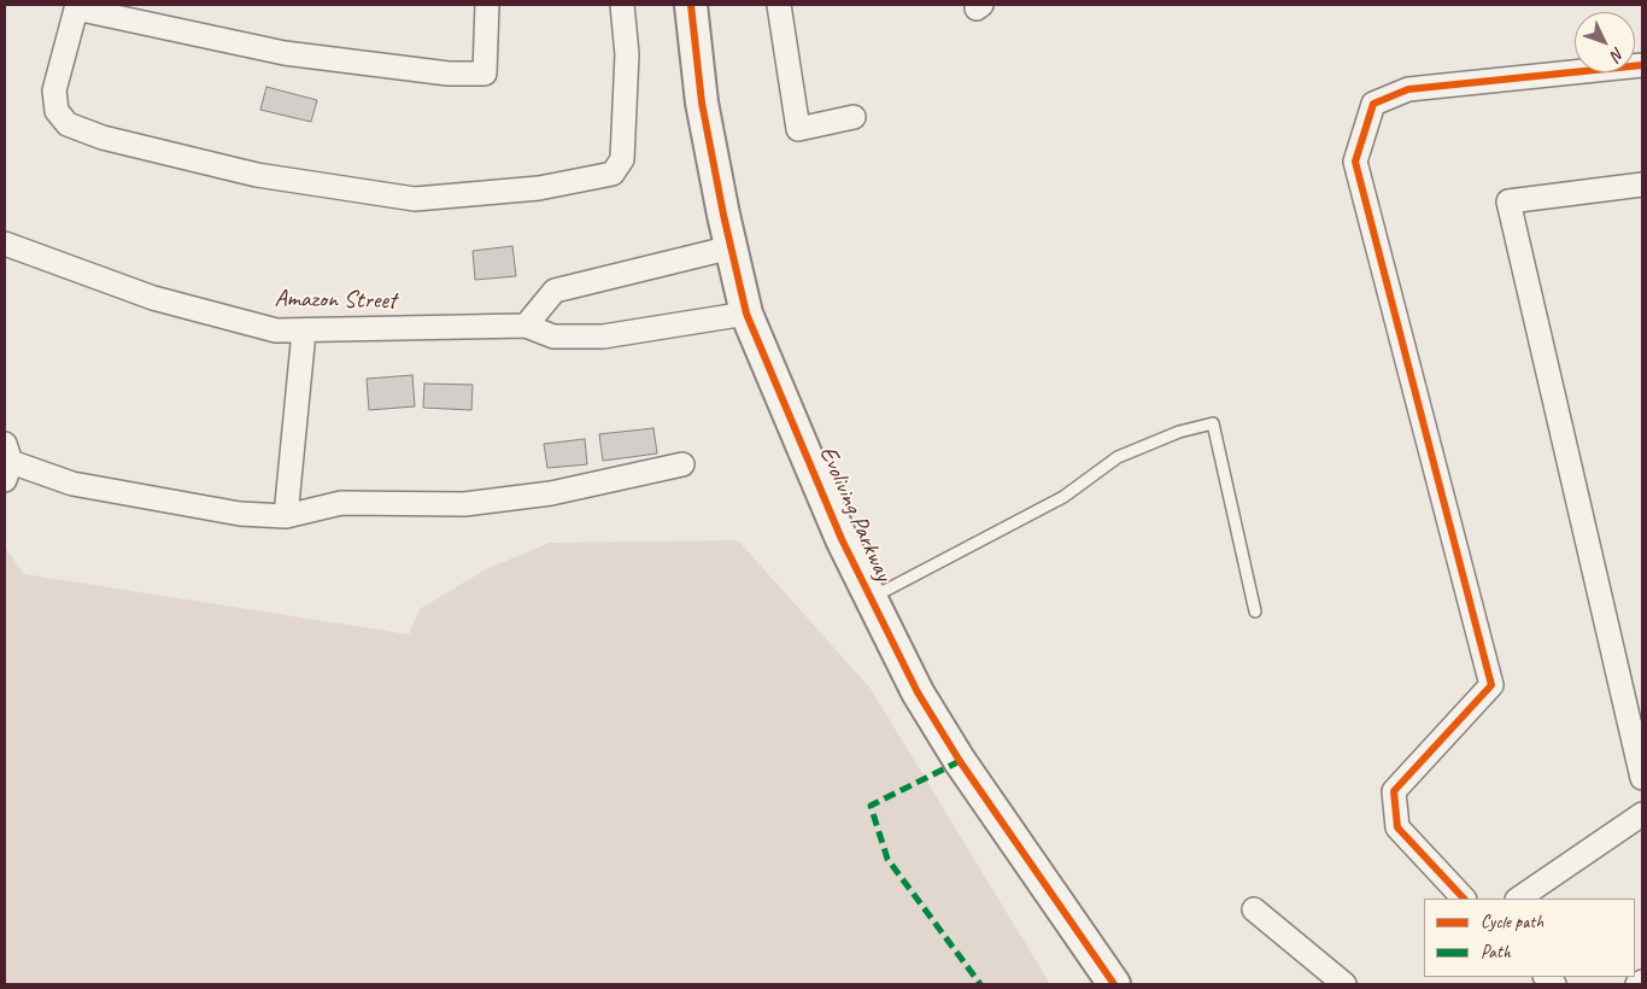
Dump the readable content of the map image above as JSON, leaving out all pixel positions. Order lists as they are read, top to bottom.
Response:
{
  "streets": {
    "street": ["Amazon Street", "Evoliving Parkway"]
  },
  "crossings": [
    ["Amazon Street", "Evoliving Parkway"]
  ],
  "legend": ["Cycle path", "Path"],
  "north": "bottom right"
}
